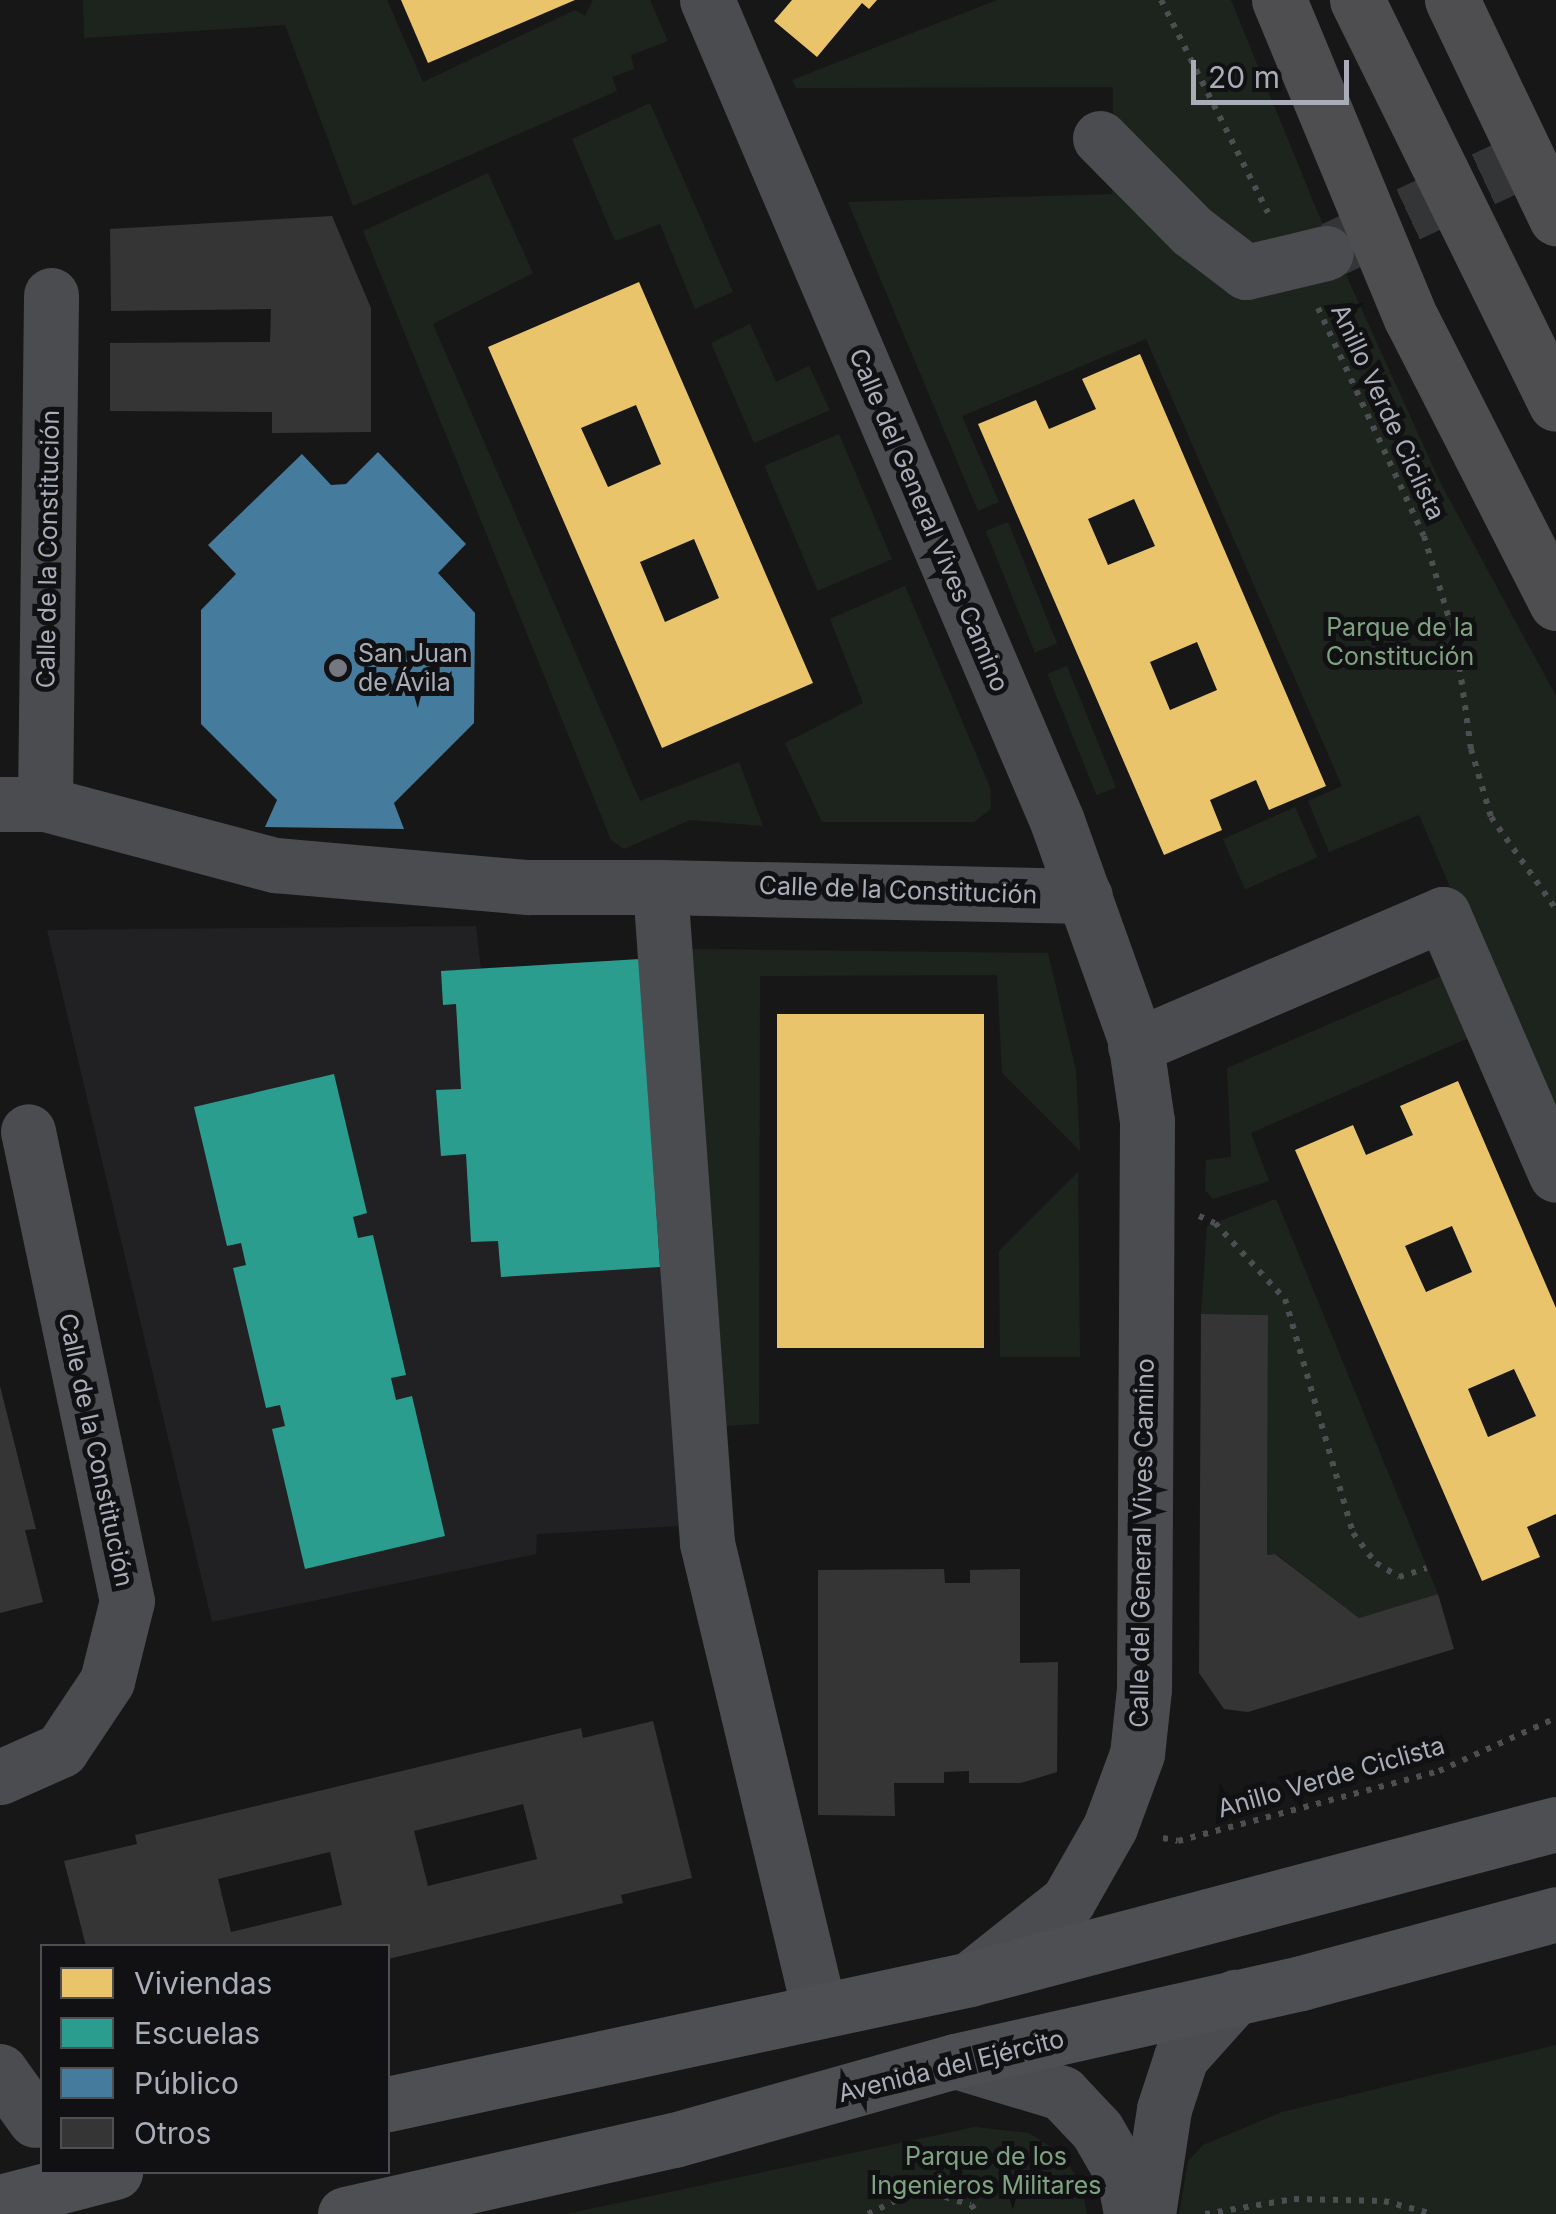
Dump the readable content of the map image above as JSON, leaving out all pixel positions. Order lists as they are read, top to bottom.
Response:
{
  "streets": {
    "main road": ["Avenida del Ejército"],
    "street": ["Calle del General Vives Camino", "Calle de la Constitución"],
    "path": ["Anillo Verde Ciclista"]
  },
  "crossings": [
    ["Anillo Verde Ciclista", "Calle del General Vives Camino"],
    ["Calle del General Vives Camino", "Calle de la Constitución"]
  ],
  "parks": ["Parque de la Constitución", "Parque de los Ingenieros Militares"],
  "places": ["San Juan de Ávila"],
  "legend": [
    "Viviendas",
    "Escuelas",
    "Público",
    "Otros"
  ],
  "scale_bar": "20 m"
}
